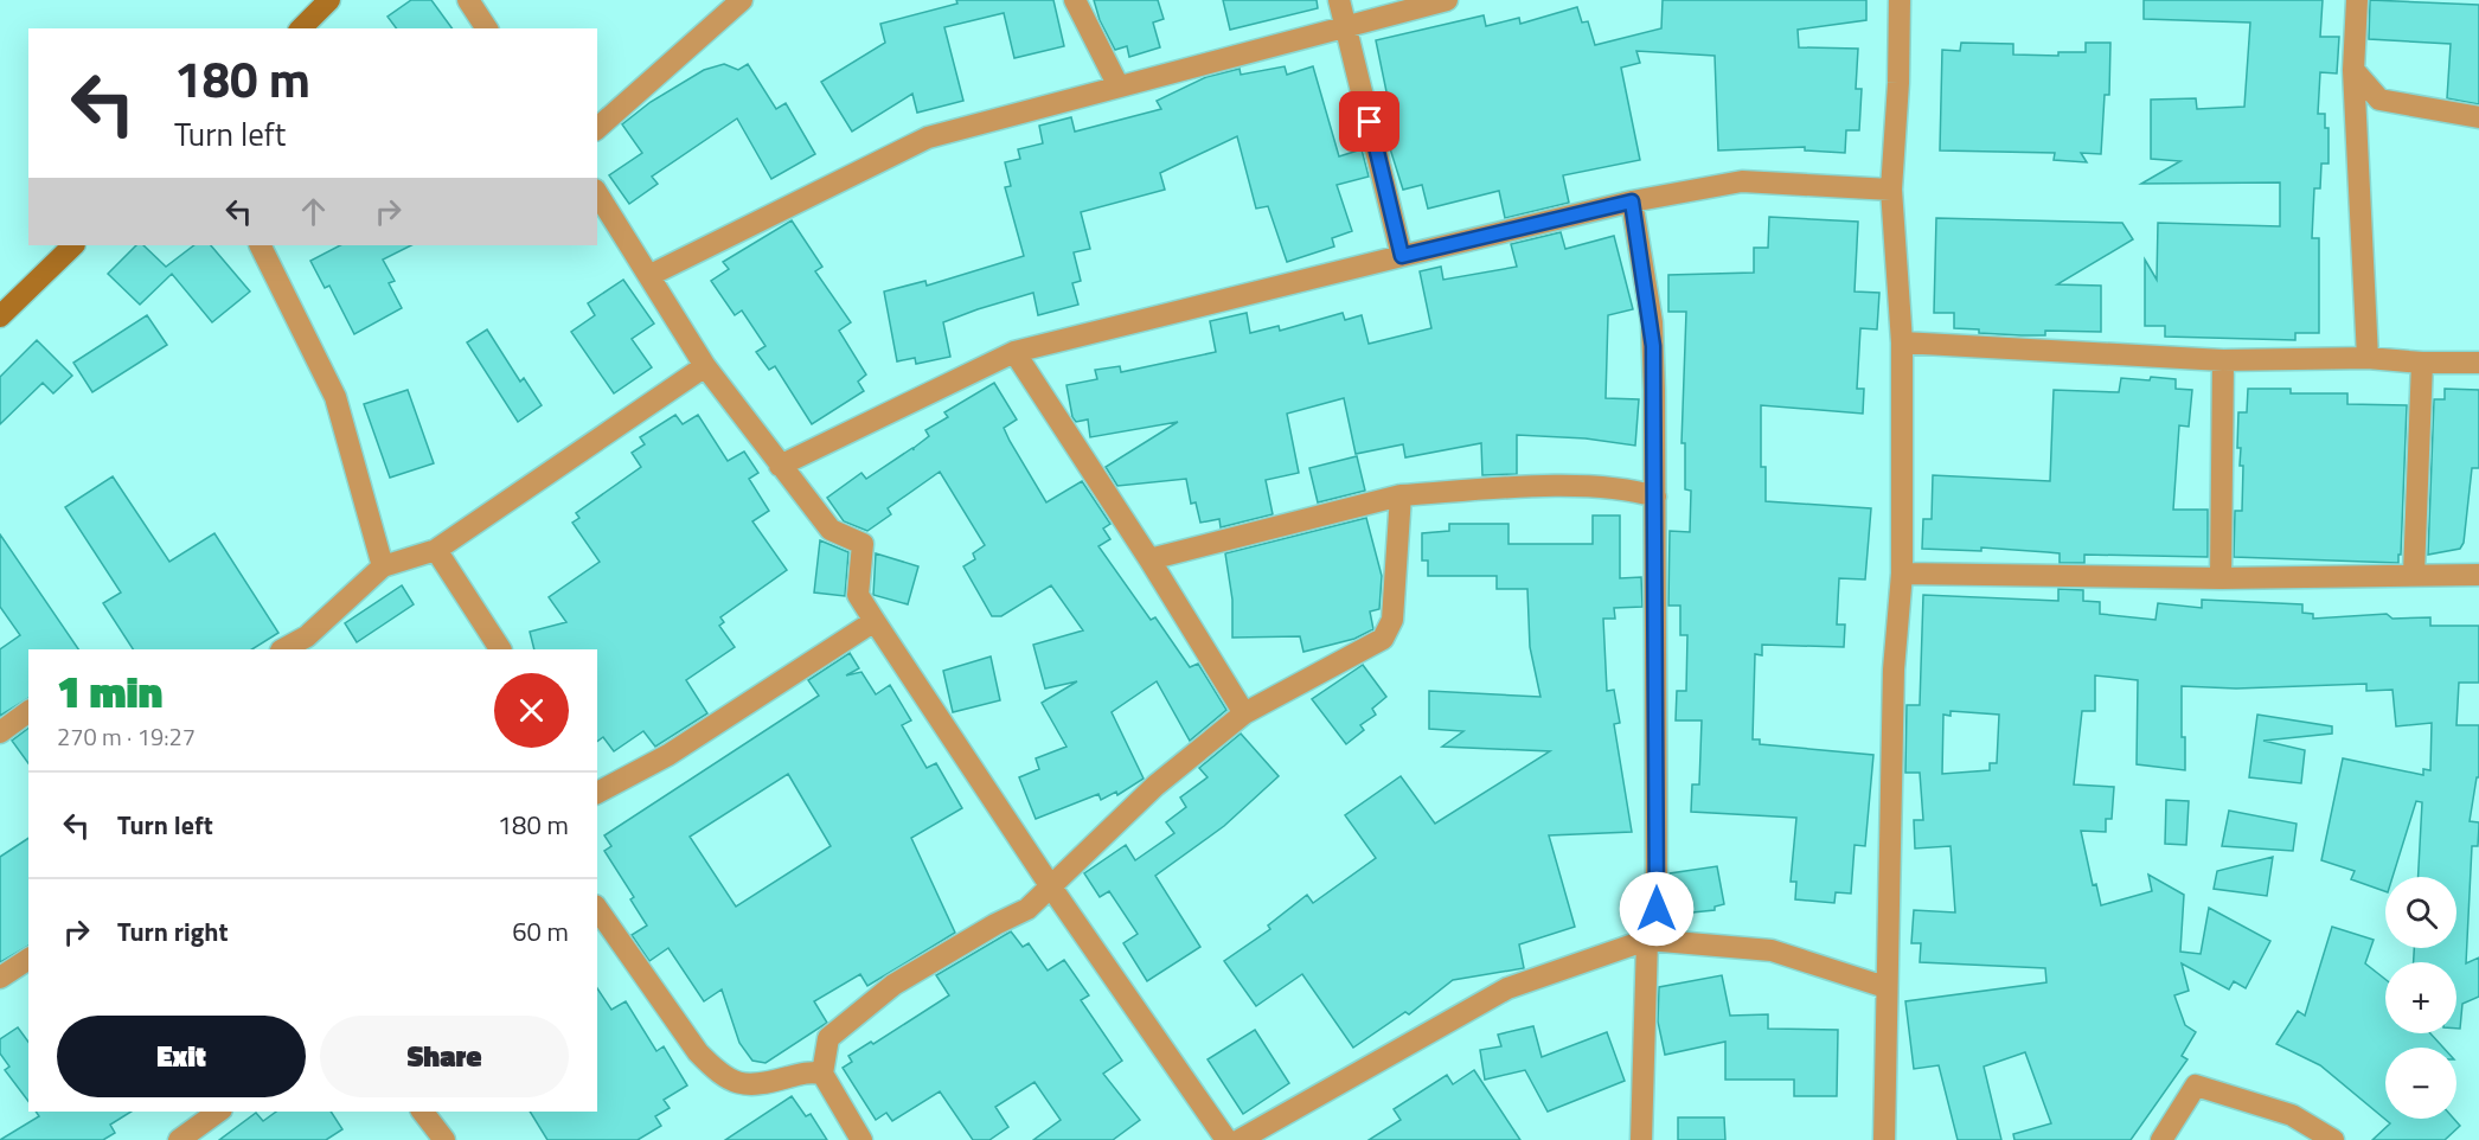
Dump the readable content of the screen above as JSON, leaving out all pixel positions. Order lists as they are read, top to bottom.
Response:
{
  "page": {
    "turn": ["180 m", "Turn left"],
    "heading": ["1 min", "270 m · 19:27"],
    "list": [
      {
        "name": "Turn left",
        "value": "180 m"
      },
      {
        "name": "Turn right",
        "value": "60 m"
      }
    ],
    "map_buttons": ["+", "−"],
    "buttons": ["Exit", "Share"]
  }
}
